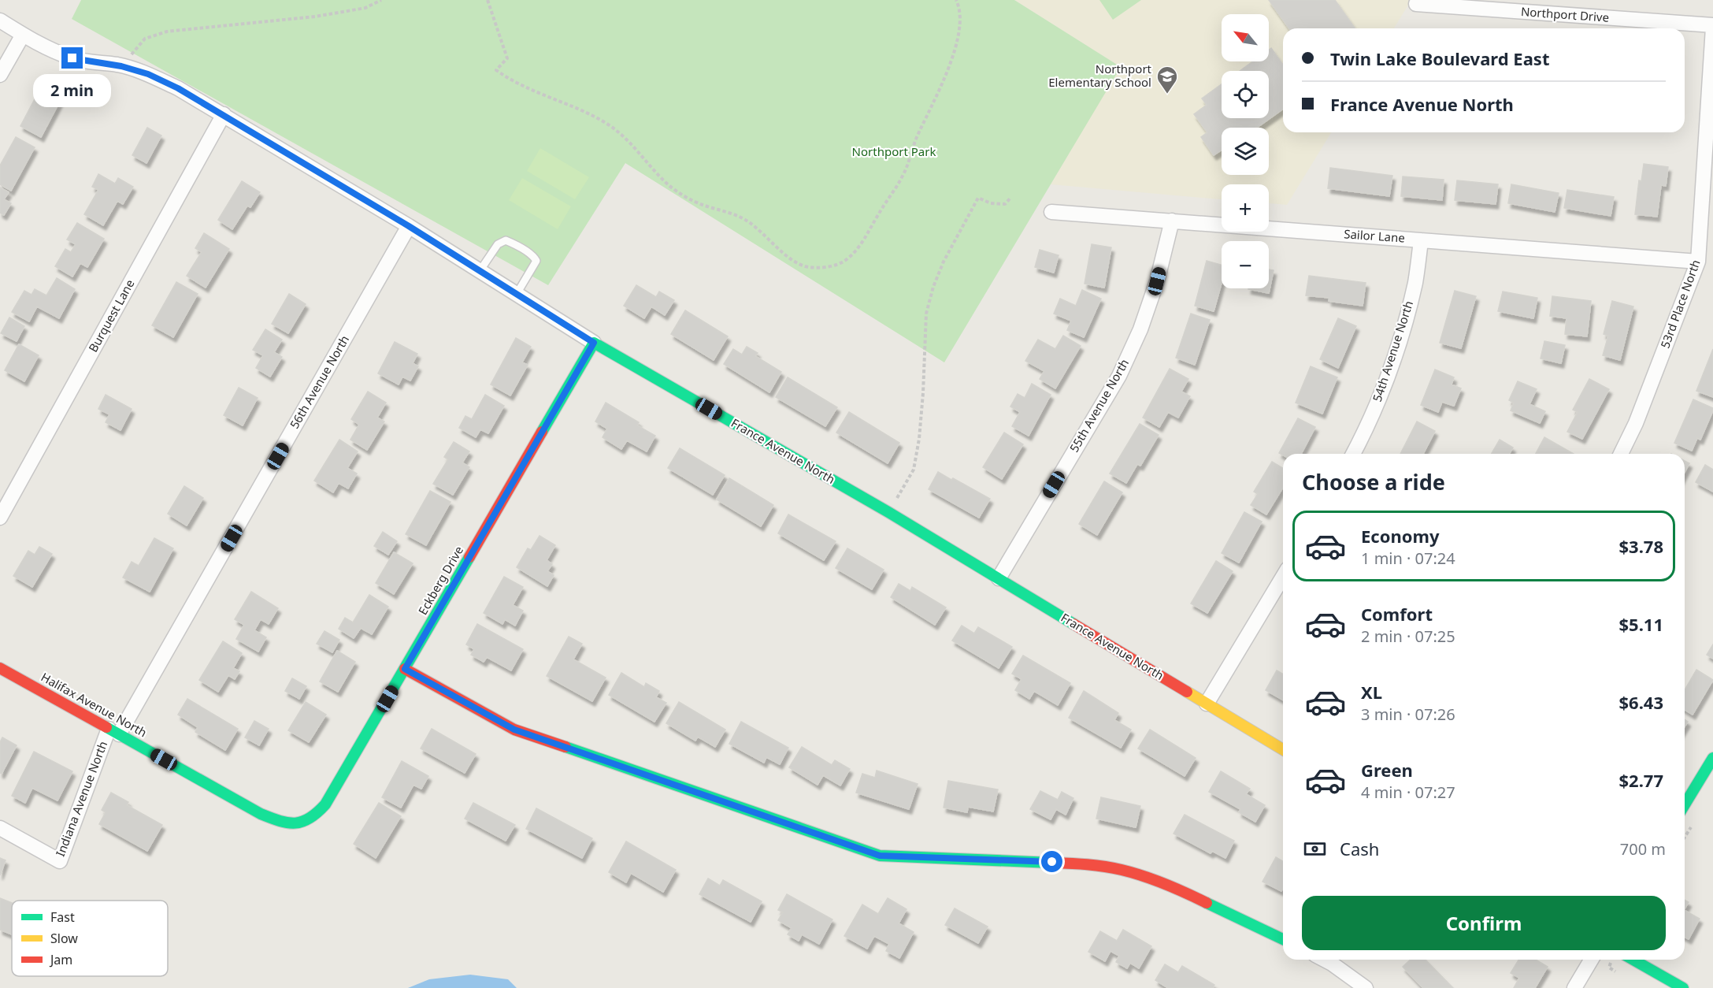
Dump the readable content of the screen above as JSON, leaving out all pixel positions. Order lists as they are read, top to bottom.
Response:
{
  "streets": {
    "street": [
      "Northport Drive",
      "Sailor Lane",
      "53rd Place North",
      "Burquest Lane",
      "54th Avenue North",
      "56th Avenue North",
      "55th Avenue North",
      "France Avenue North",
      "Eckberg Drive",
      "Halifax Avenue North",
      "Indiana Avenue North"
    ]
  },
  "crossings": [
    ["Northport Drive", "53rd Place North"],
    ["Sailor Lane", "53rd Place North"],
    ["Sailor Lane", "54th Avenue North"],
    ["Sailor Lane", "55th Avenue North"],
    ["Burquest Lane", "France Avenue North"],
    ["56th Avenue North", "France Avenue North"],
    ["56th Avenue North", "Halifax Avenue North"],
    ["56th Avenue North", "Indiana Avenue North"],
    ["55th Avenue North", "France Avenue North"],
    ["France Avenue North", "Eckberg Drive"],
    ["Eckberg Drive", "Halifax Avenue North"],
    ["Halifax Avenue North", "Indiana Avenue North"]
  ],
  "parks": ["Northport Park"],
  "places": {
    "school or university": ["Northport Elementary School"]
  },
  "legend": ["Fast", "Slow", "Jam"],
  "north": "top left",
  "page": {
    "map_buttons": ["+", "−"],
    "banner": ["Twin Lake Boulevard East", "France Avenue North"],
    "bubble": "2 min",
    "heading": "Choose a ride",
    "list": [
      {
        "name": "Economy",
        "note": "1 min · 07:24",
        "value": "$3.78"
      },
      {
        "name": "Comfort",
        "note": "2 min · 07:25",
        "value": "$5.11"
      },
      {
        "name": "XL",
        "note": "3 min · 07:26",
        "value": "$6.43"
      },
      {
        "name": "Green",
        "note": "4 min · 07:27",
        "value": "$2.77"
      }
    ],
    "pay": ["Cash", "700 m"],
    "buttons": "Confirm"
  }
}
